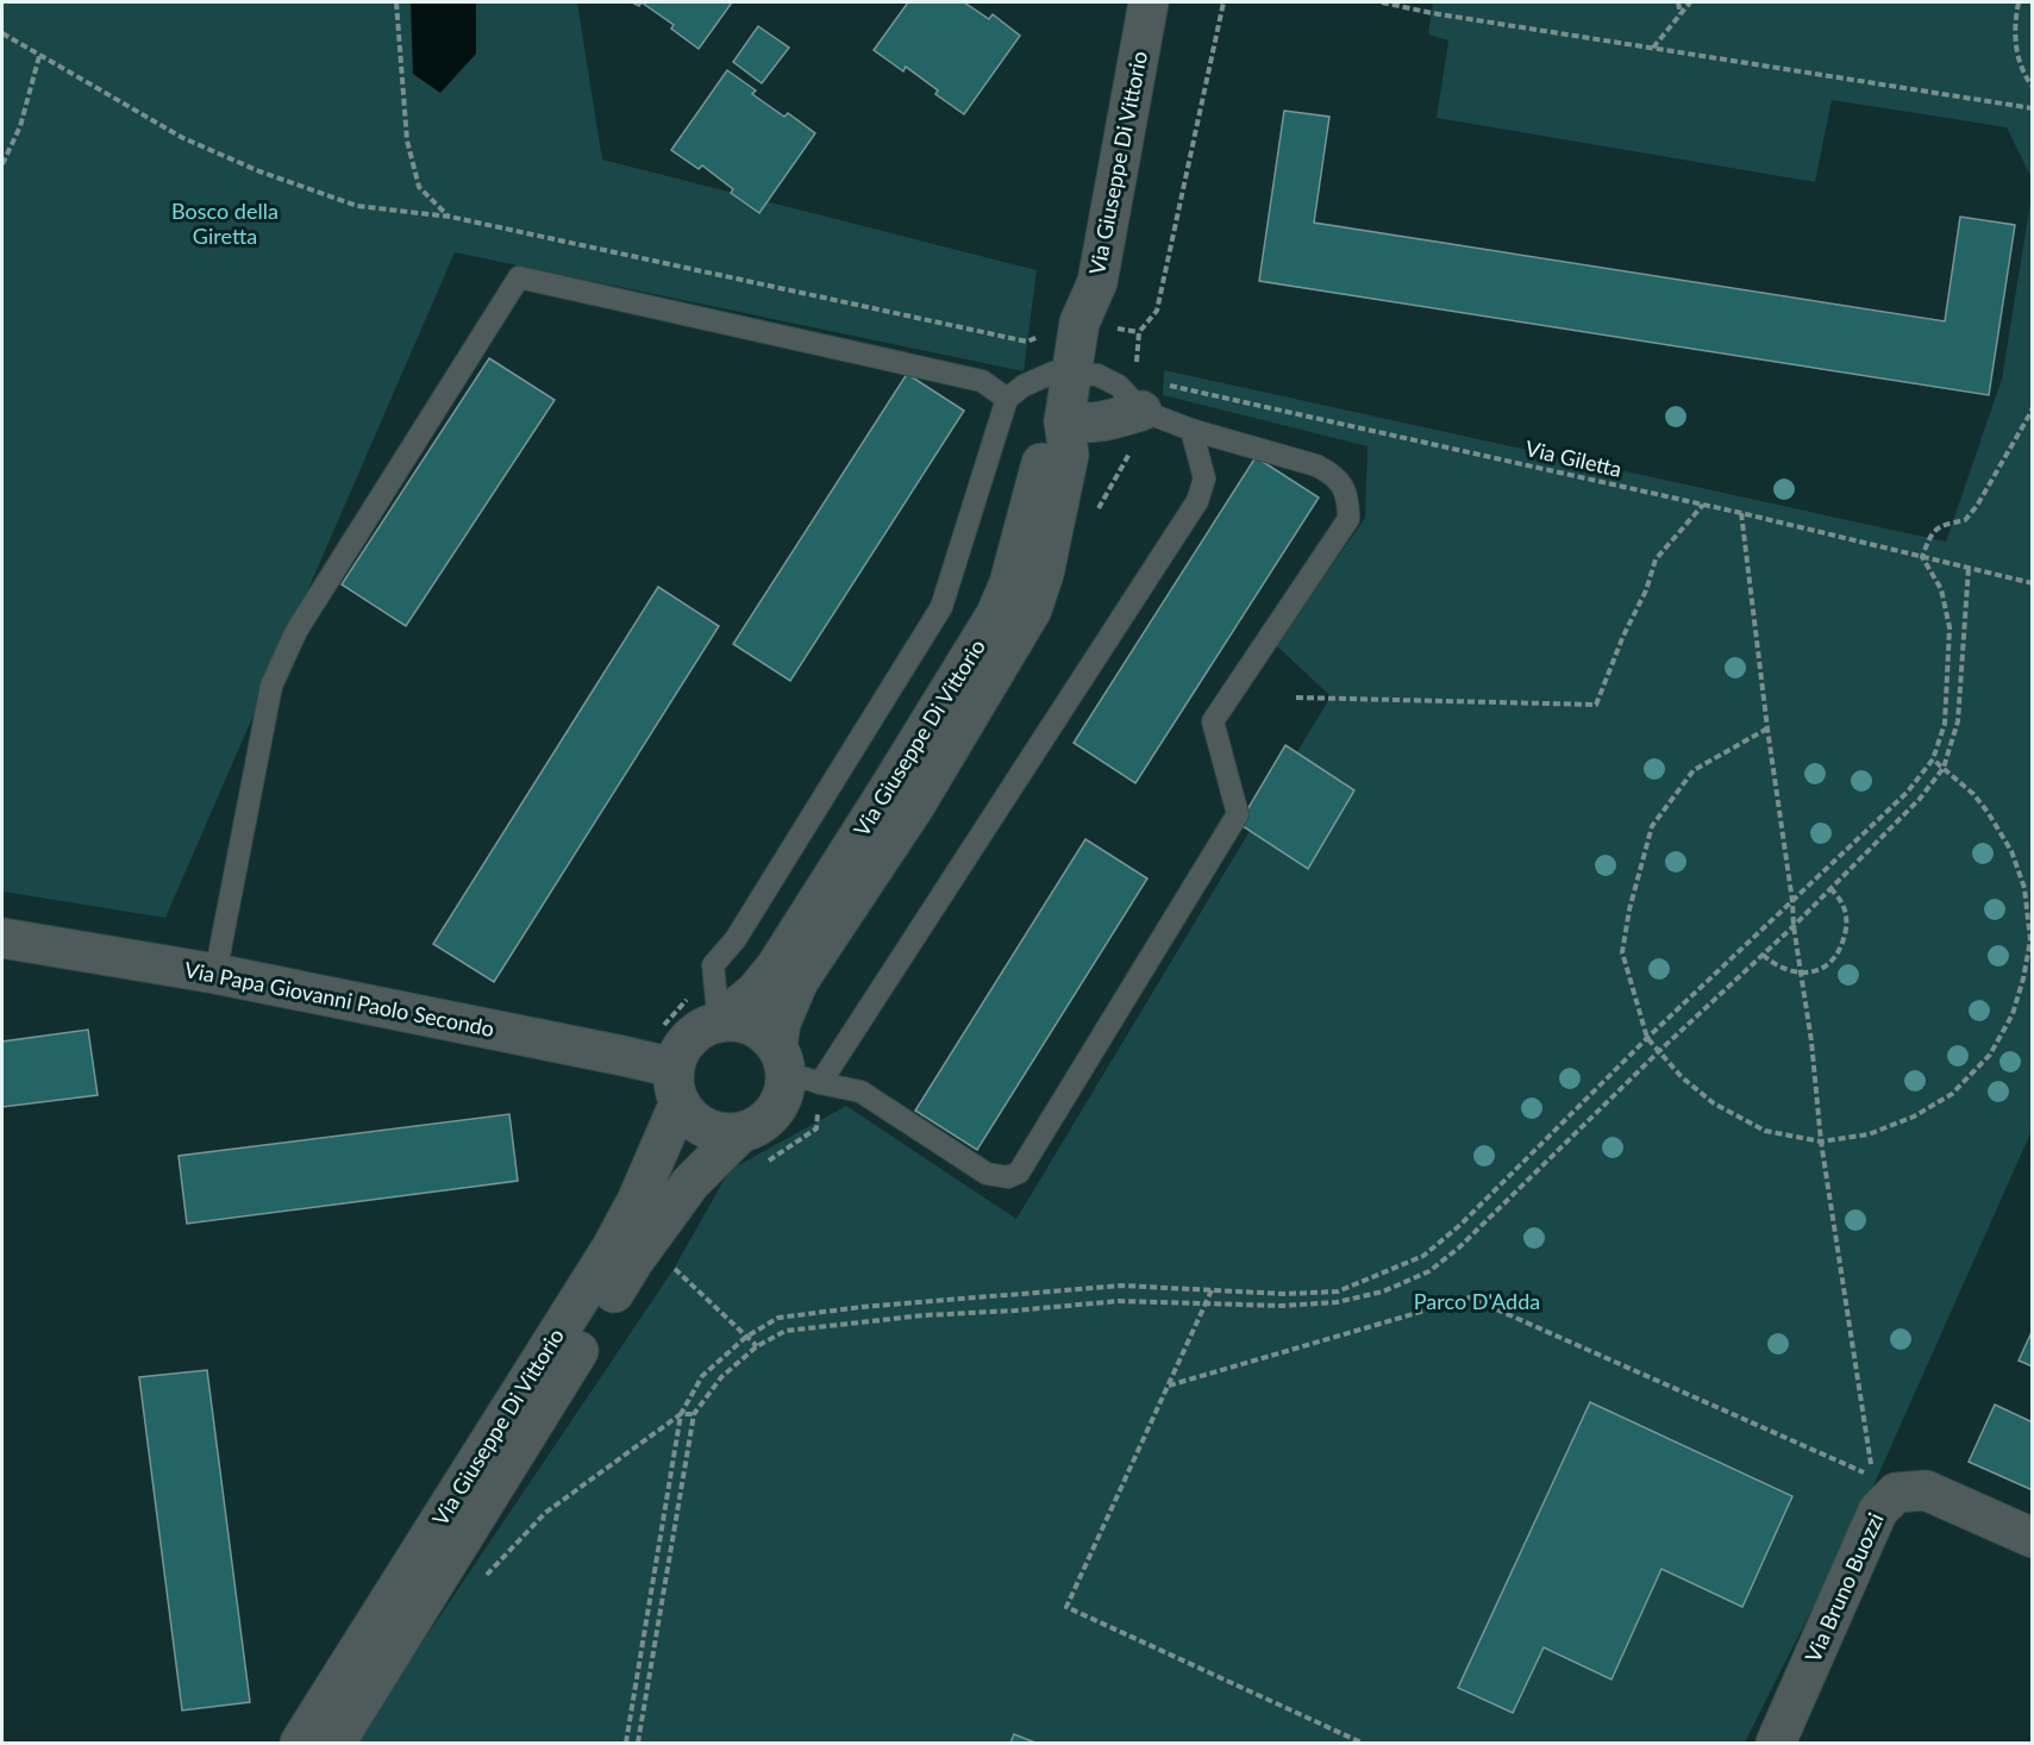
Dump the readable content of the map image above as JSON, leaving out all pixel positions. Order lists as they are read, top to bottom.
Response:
{
  "streets": {
    "street": ["Via Giuseppe Di Vittorio", "Via Papa Giovanni Paolo Secondo", "Via Bruno Buozzi"],
    "path": ["Via Giletta"]
  },
  "crossings": [
    ["Via Giuseppe Di Vittorio", "Via Giletta"],
    ["Via Giuseppe Di Vittorio", "Via Papa Giovanni Paolo Secondo"]
  ],
  "parks": ["Bosco della Giretta", "Parco D'Adda"]
}
